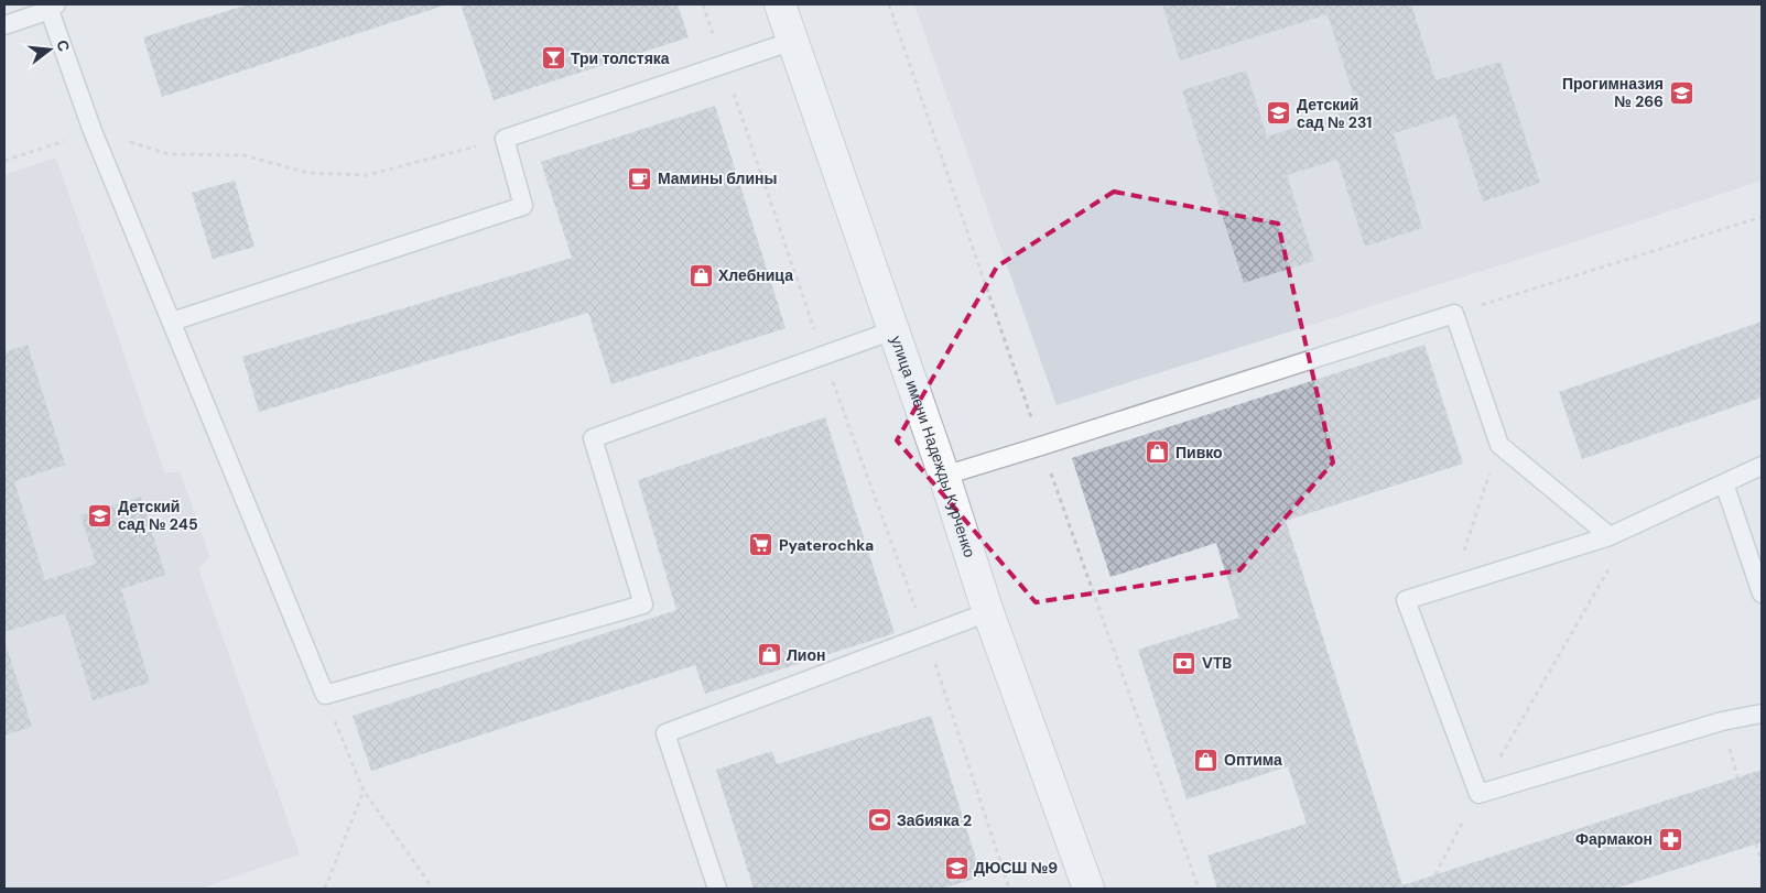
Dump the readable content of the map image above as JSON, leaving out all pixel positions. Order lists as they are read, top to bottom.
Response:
{
  "streets": {
    "street": ["улица имени Надежды Курченко"]
  },
  "places": {
    "bar": ["Три толстяка"],
    "school or university": [
      "Прогимназия № 266",
      "Детский сад № 231",
      "Детский сад № 245",
      "ДЮСШ №9"
    ],
    "cafe": ["Мамины блины"],
    "shop": [
      "Хлебница",
      "Пивко",
      "Лион",
      "Оптима"
    ],
    "supermarket": ["Pyaterochka"],
    "bank": ["VTB"],
    "sports": ["Забияка 2"],
    "pharmacy": ["Фармакон"]
  },
  "north": "right"
}
